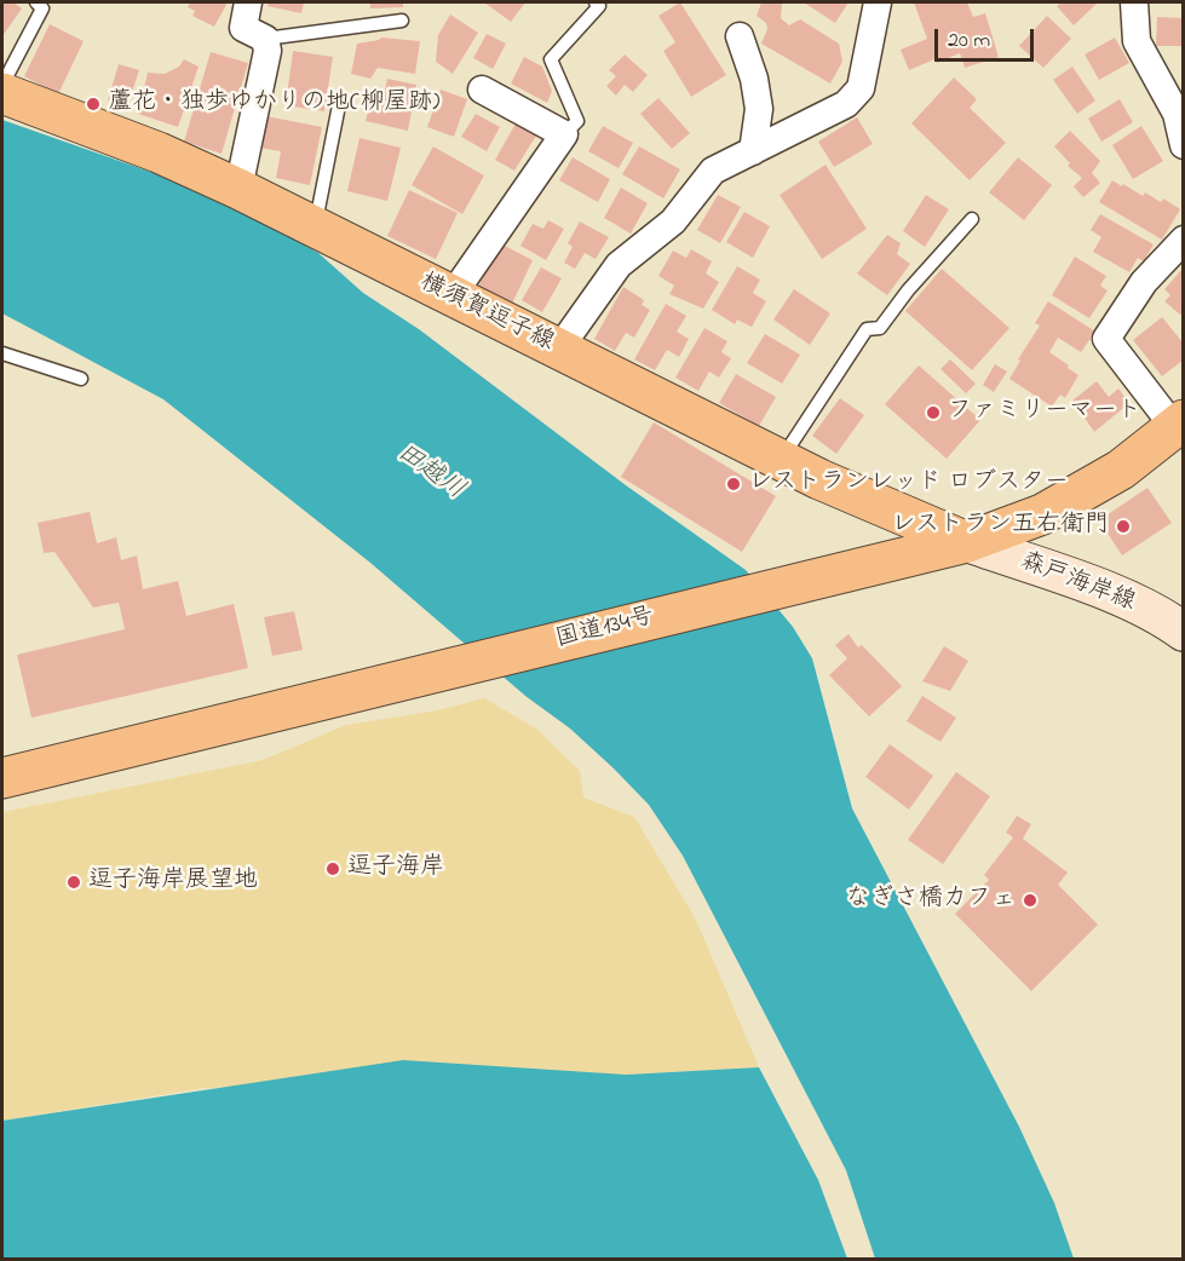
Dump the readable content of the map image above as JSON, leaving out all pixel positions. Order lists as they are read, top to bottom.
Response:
{
  "streets": {
    "main road": ["横須賀逗子線", "森戸海岸線", "国道134号"]
  },
  "crossings": [
    ["横須賀逗子線", "森戸海岸線"],
    ["横須賀逗子線", "国道134号"],
    ["森戸海岸線", "国道134号"]
  ],
  "water": ["田越川"],
  "places": [
    "蘆花・独歩ゆかりの地(柳屋跡)",
    "ファミリーマート",
    "レストランレッド ロブスター",
    "レストラン五右衛門",
    "逗子海岸",
    "逗子海岸展望地",
    "なぎさ橋カフェ"
  ],
  "scale_bar": "20 m"
}
